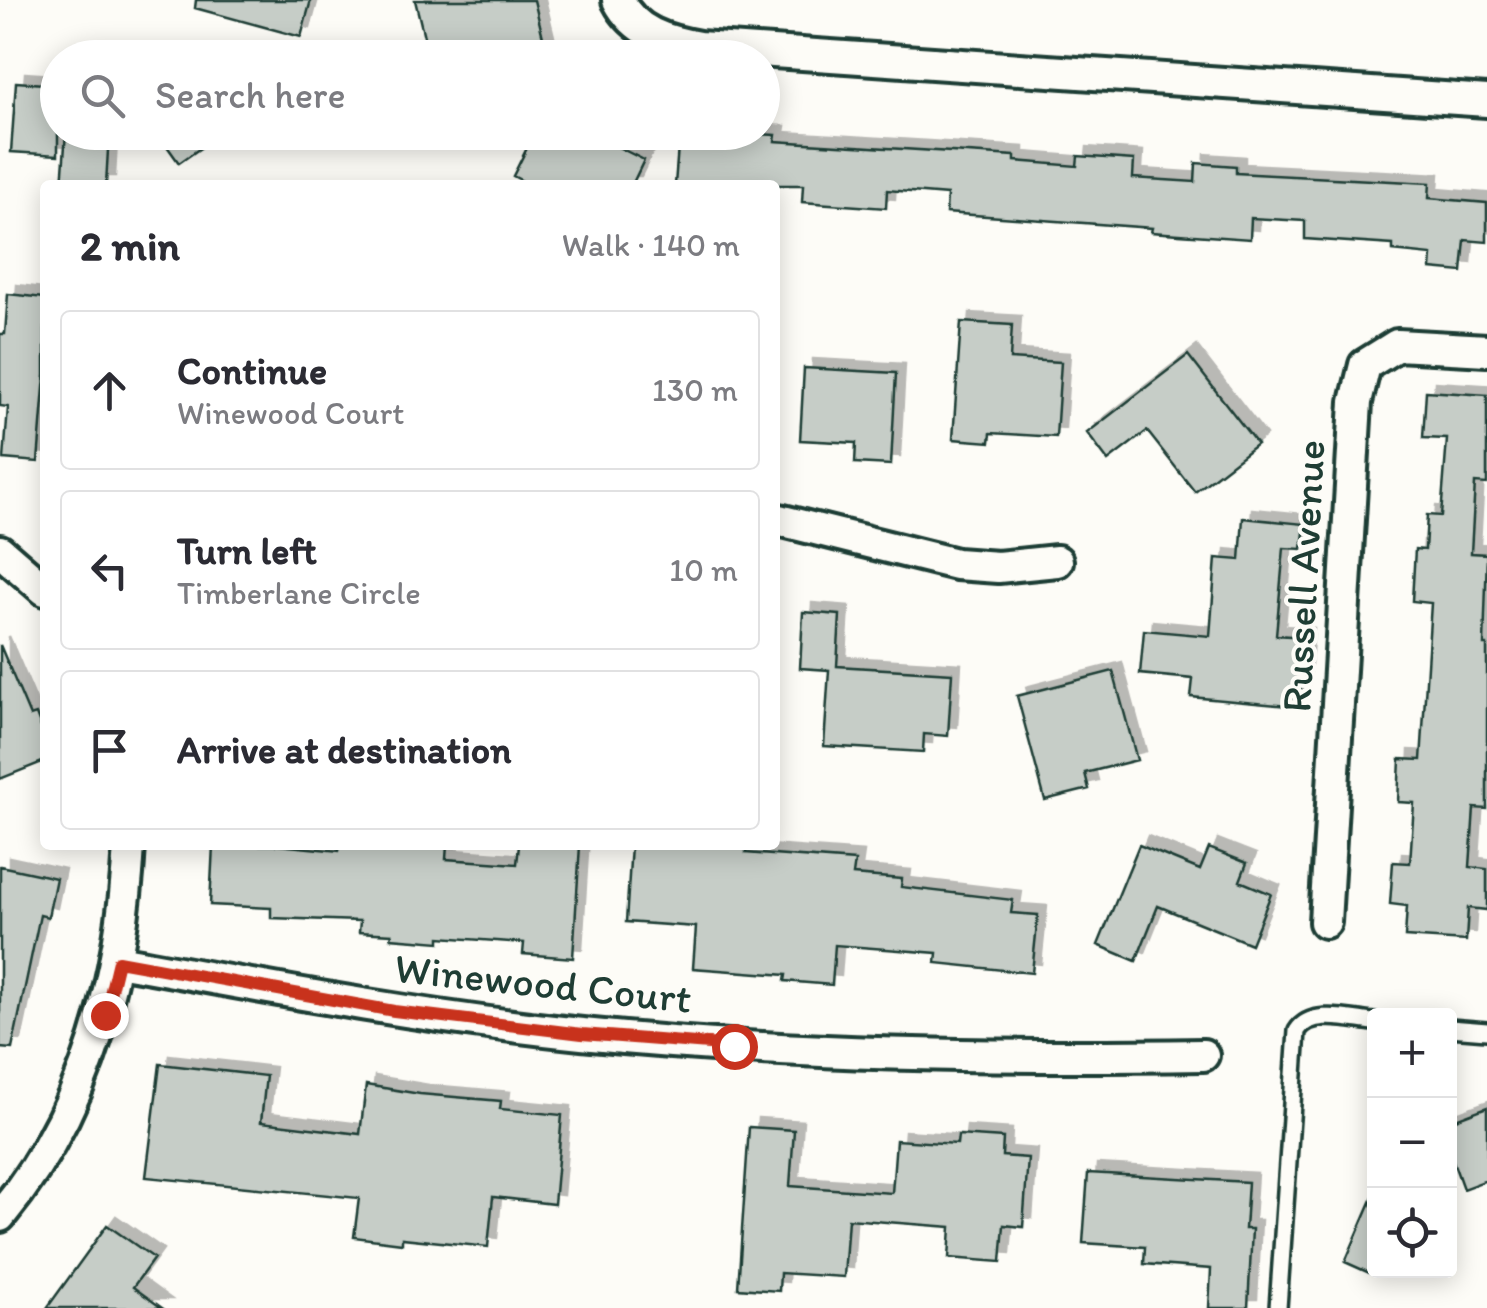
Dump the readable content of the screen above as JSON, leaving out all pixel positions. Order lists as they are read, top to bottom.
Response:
{
  "streets": {
    "street": ["Russell Avenue", "Winewood Court"]
  },
  "page": {
    "search": "Search here",
    "heading": ["2 min", "Walk · 140 m"],
    "list": [
      ["Continue", "Winewood Court", "130 m"],
      ["Turn left", "Timberlane Circle", "10 m"],
      "Arrive at destination"
    ],
    "map_buttons": ["+", "−"]
  }
}
